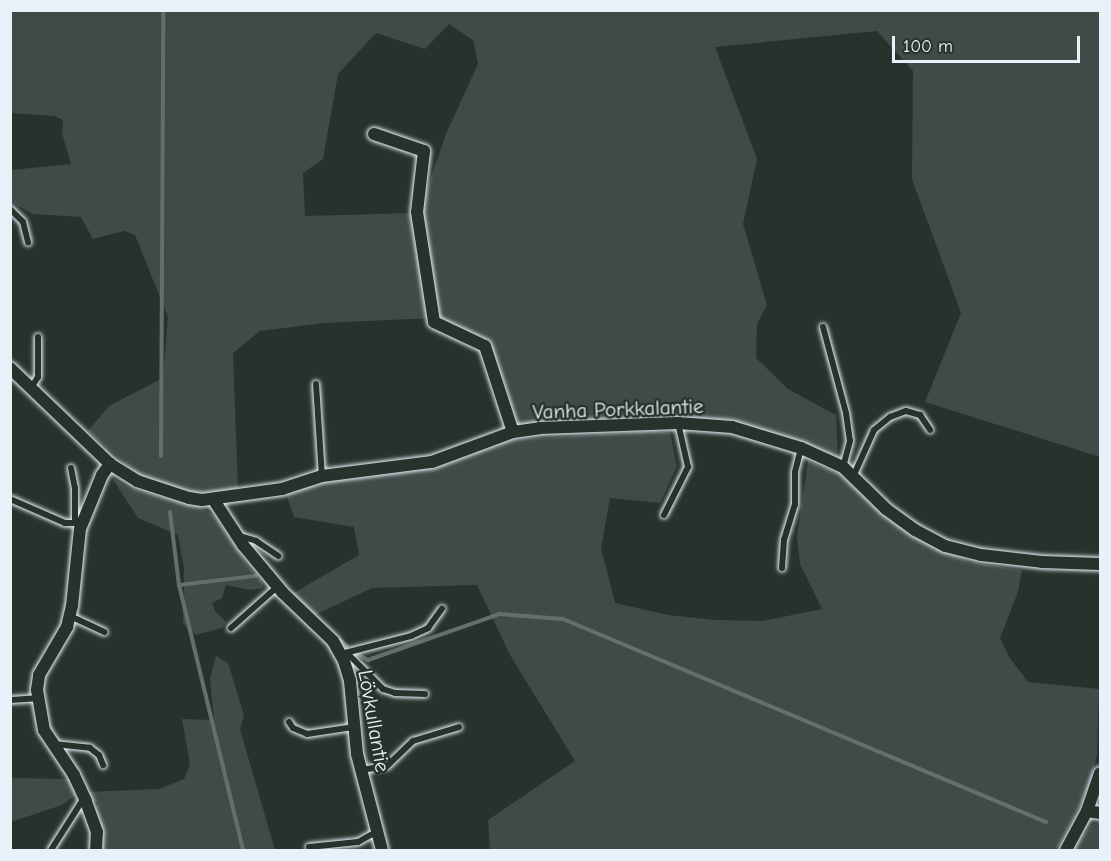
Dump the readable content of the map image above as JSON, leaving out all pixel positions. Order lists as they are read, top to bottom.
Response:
{
  "streets": {
    "street": ["Vanha Porkkalantie", "Lövkullantie"]
  },
  "crossings": [
    ["Vanha Porkkalantie", "Lövkullantie"]
  ],
  "scale_bar": "100 m"
}
